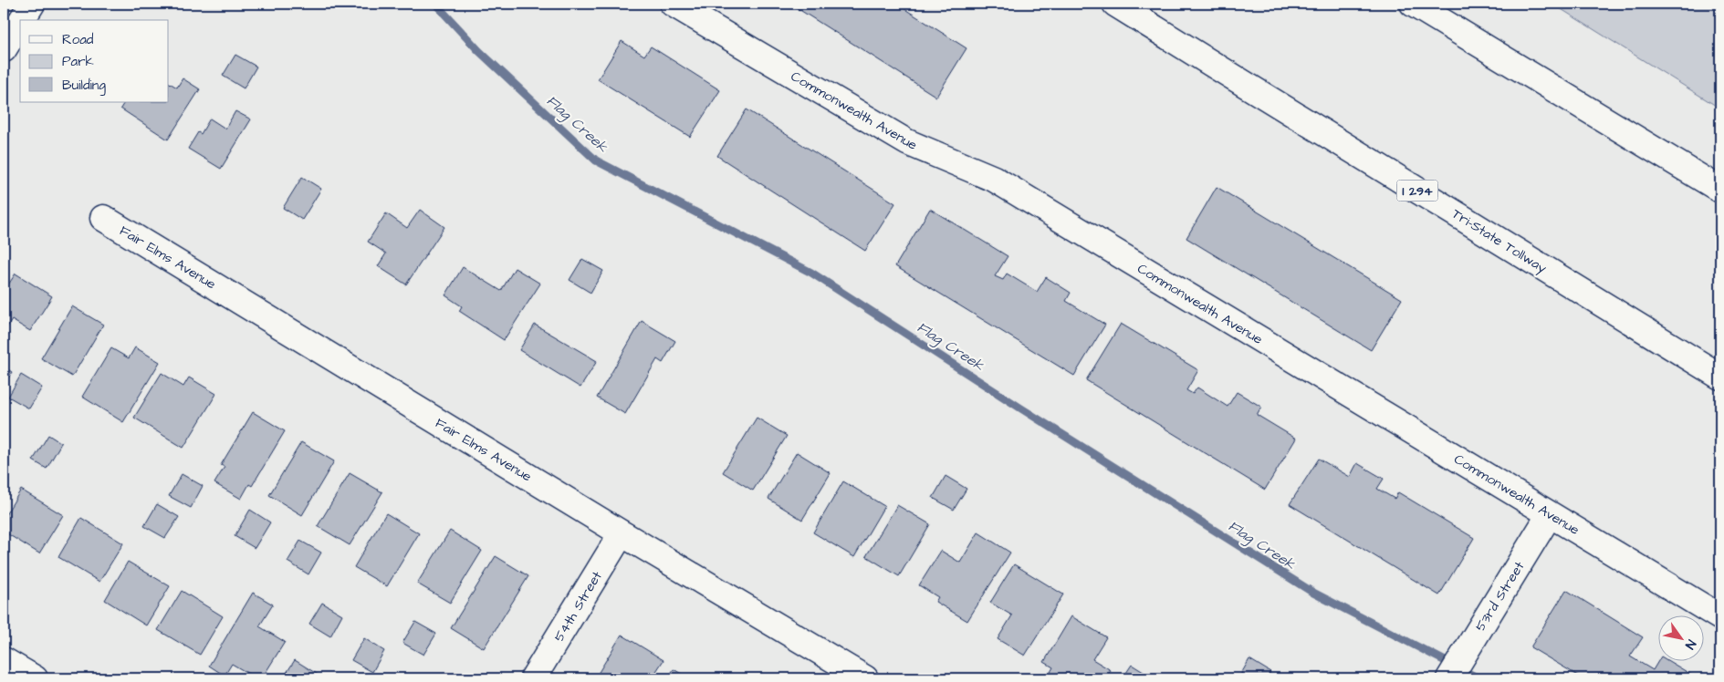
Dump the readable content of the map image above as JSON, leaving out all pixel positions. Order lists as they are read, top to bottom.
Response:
{
  "streets": {
    "main road": [
      "Commonwealth Avenue",
      "I 294",
      "Tri-State Tollway",
      "Fair Elms Avenue",
      "53rd Street",
      "54th Street"
    ]
  },
  "crossings": [
    ["Commonwealth Avenue", "53rd Street"],
    ["Fair Elms Avenue", "54th Street"]
  ],
  "water": ["Flag Creek"],
  "legend": ["Road", "Park", "Building"],
  "north": "bottom right"
}
